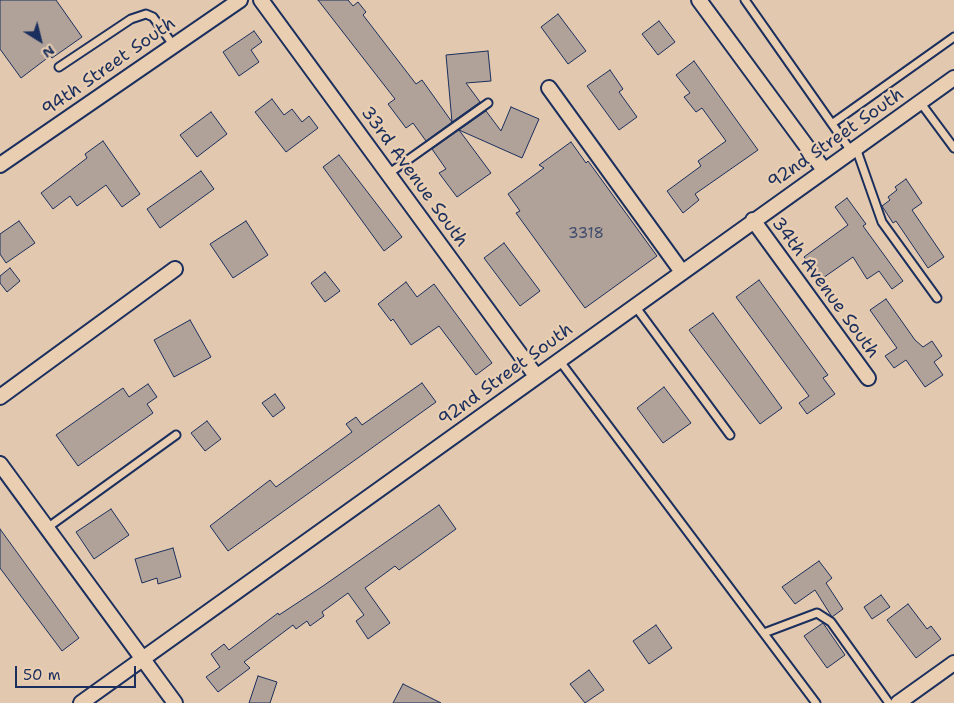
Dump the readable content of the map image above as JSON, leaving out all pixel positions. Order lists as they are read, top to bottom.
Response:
{
  "streets": {
    "street": [
      "94th Street South",
      "92nd Street South",
      "33rd Avenue South",
      "34th Avenue South"
    ]
  },
  "crossings": [
    ["92nd Street South", "33rd Avenue South"],
    ["92nd Street South", "34th Avenue South"]
  ],
  "house_numbers": ["3318"],
  "scale_bar": "50 m",
  "north": "bottom right"
}
